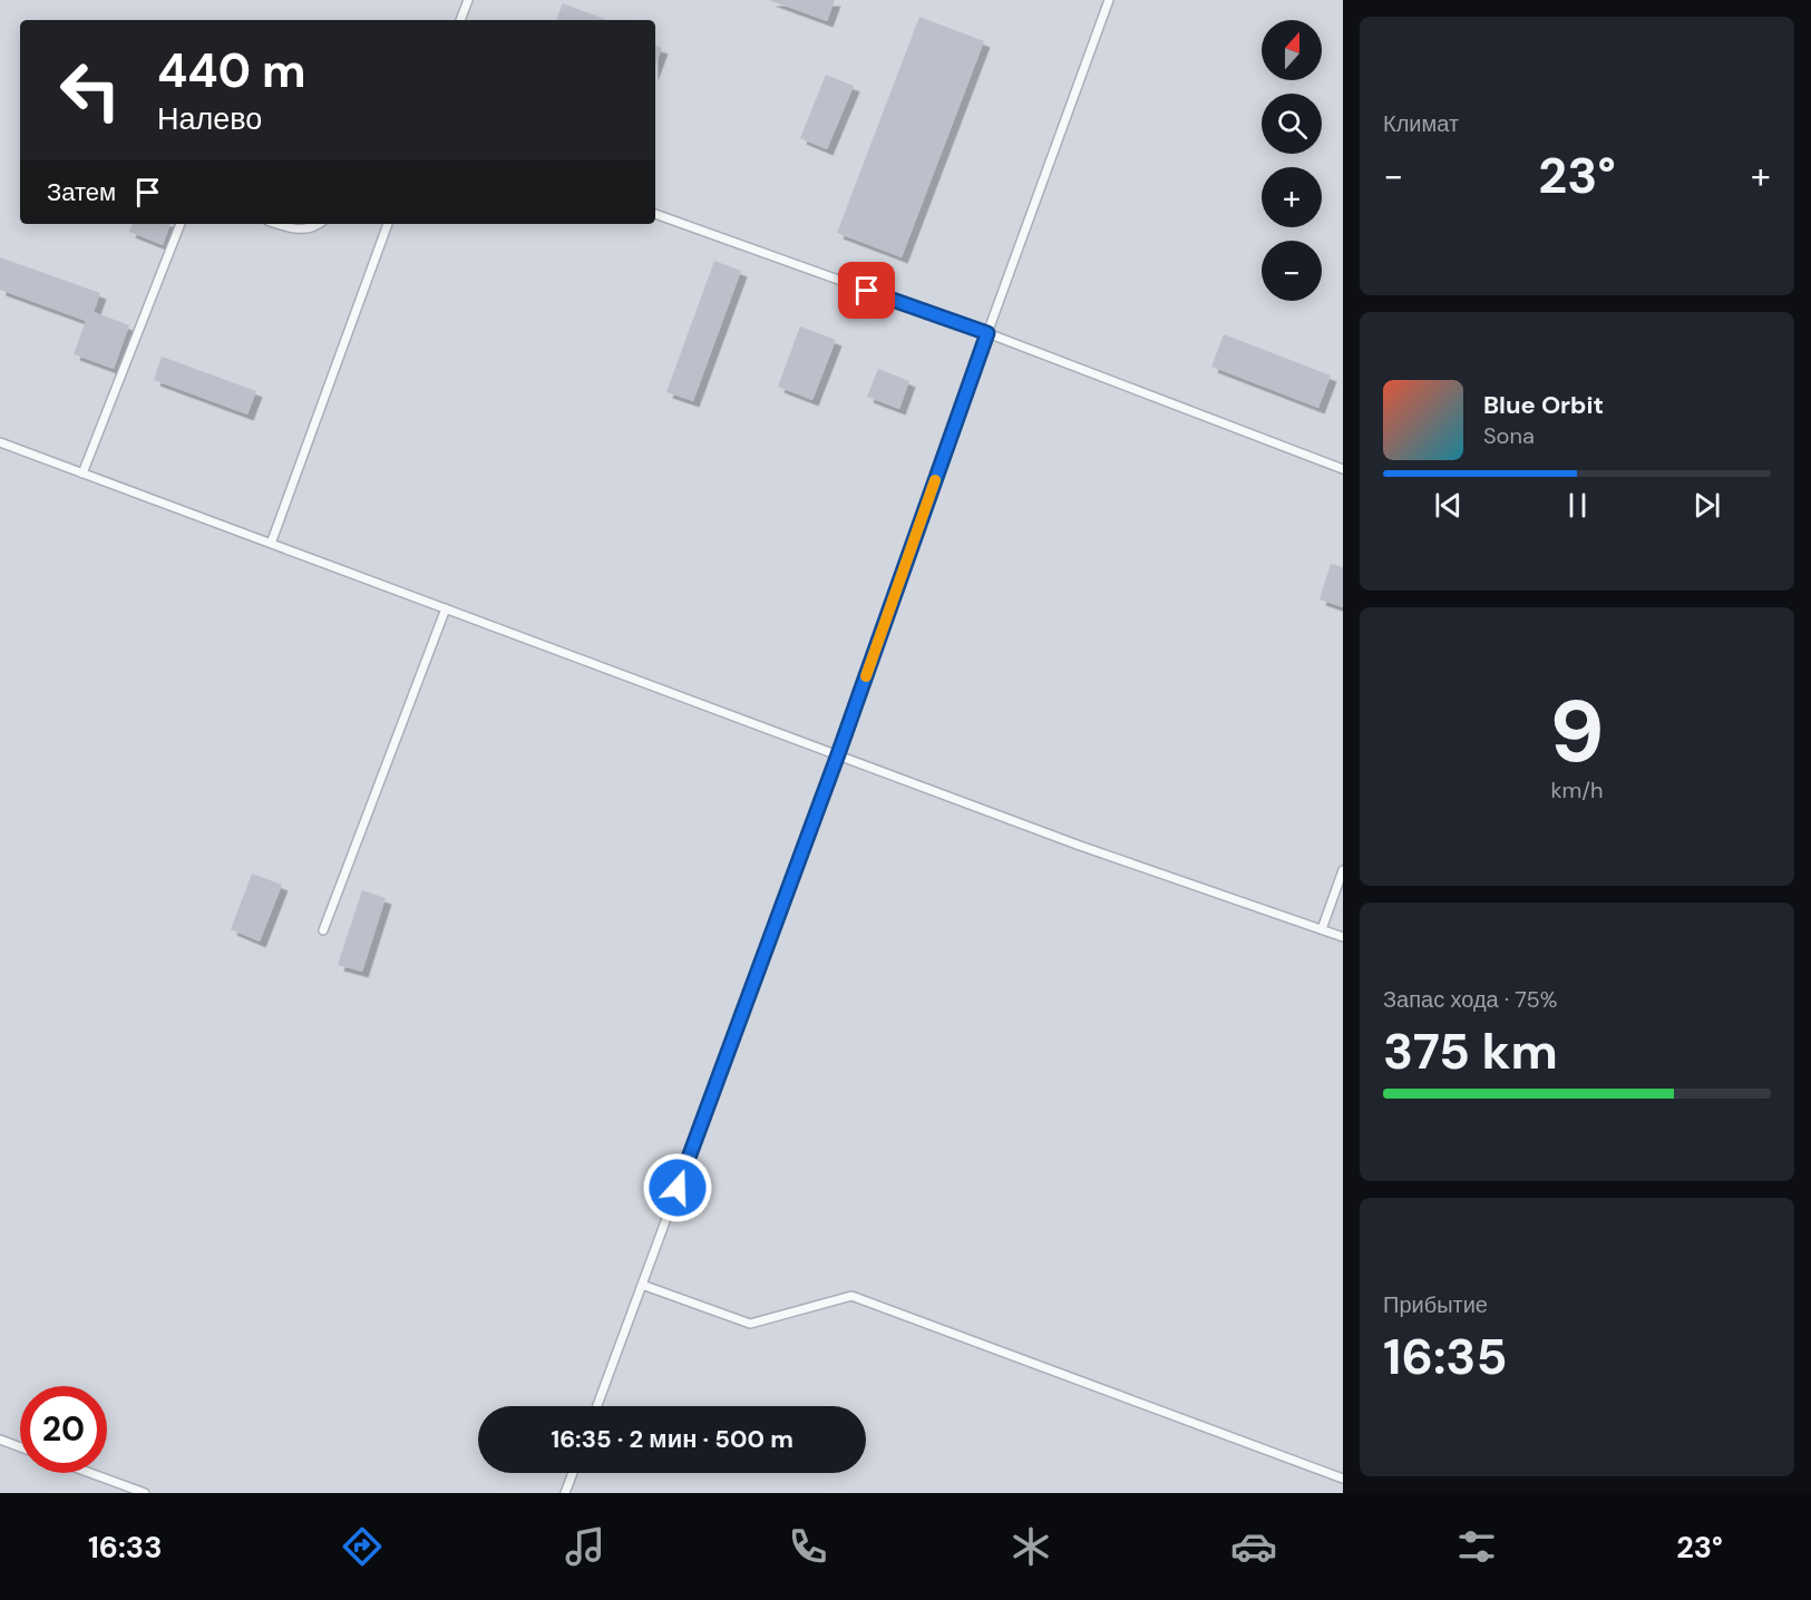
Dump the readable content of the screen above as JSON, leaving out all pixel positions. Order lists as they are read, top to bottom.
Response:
{
  "north": "top",
  "page": {
    "tile": [
      "Климат",
      ["9", "km/h"],
      ["Запас хода · 75%", "375 km"],
      ["Прибытие", "16:35"]
    ],
    "map_buttons": ["+", "−"],
    "turn": ["440 m", "Налево"],
    "heat": ["−", "23°", "+"],
    "then": "Затем",
    "song": ["Blue Orbit", "Sona"],
    "limit": "20",
    "trip": "16:35 · 2 мин · 500 m",
    "tabs": ["16:33", "23°"]
  }
}
